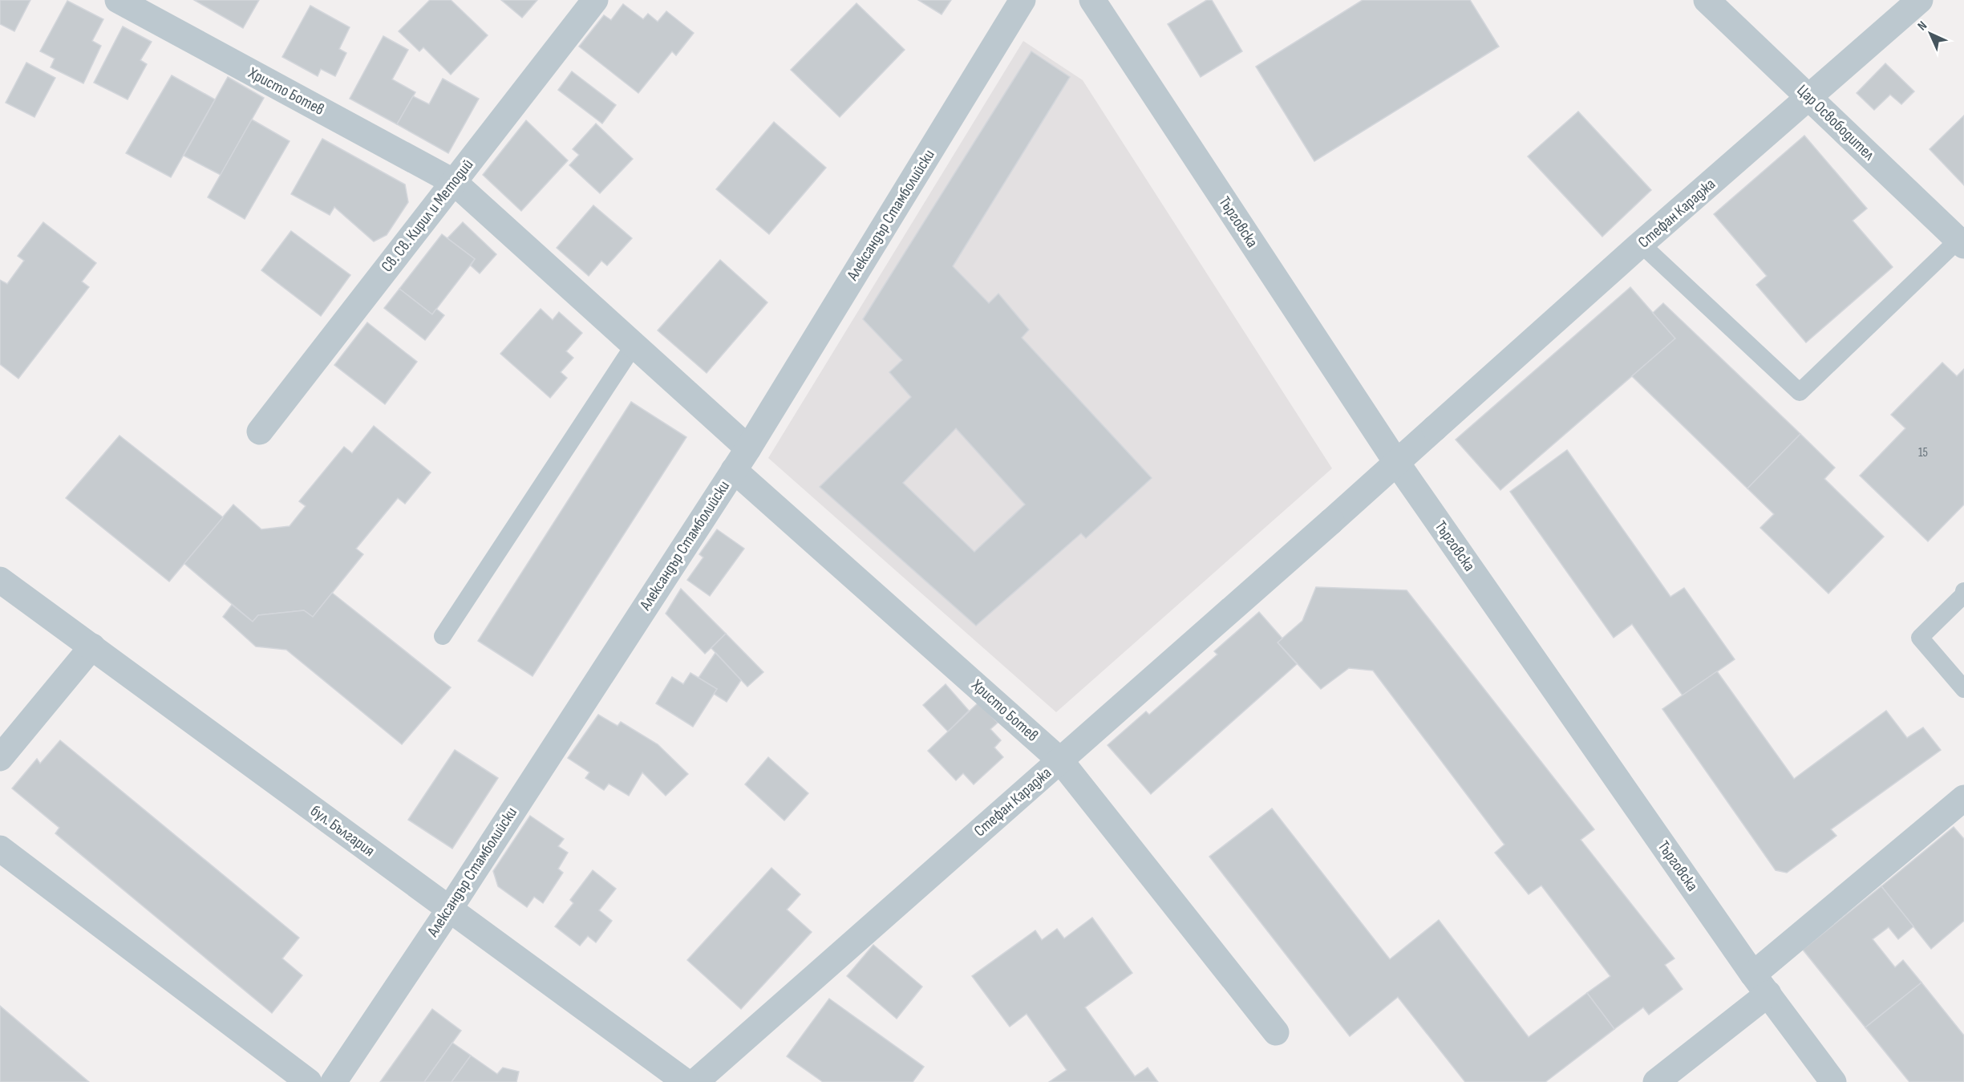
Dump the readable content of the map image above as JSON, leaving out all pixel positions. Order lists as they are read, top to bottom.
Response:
{
  "streets": {
    "street": [
      "Христо Ботев",
      "Цар Освободител",
      "Стефан Караджа",
      "Александър Стамболийски",
      "Св. Св. Кирил и Методий",
      "Търговска",
      "бул. България"
    ]
  },
  "crossings": [
    ["Христо Ботев", "Стефан Караджа"],
    ["Христо Ботев", "Александър Стамболийски"],
    ["Христо Ботев", "Св. Св. Кирил и Методий"],
    ["Цар Освободител", "Стефан Караджа"],
    ["Стефан Караджа", "Търговска"],
    ["Александър Стамболийски", "бул. България"]
  ],
  "house_numbers": ["15"],
  "north": "top left"
}
